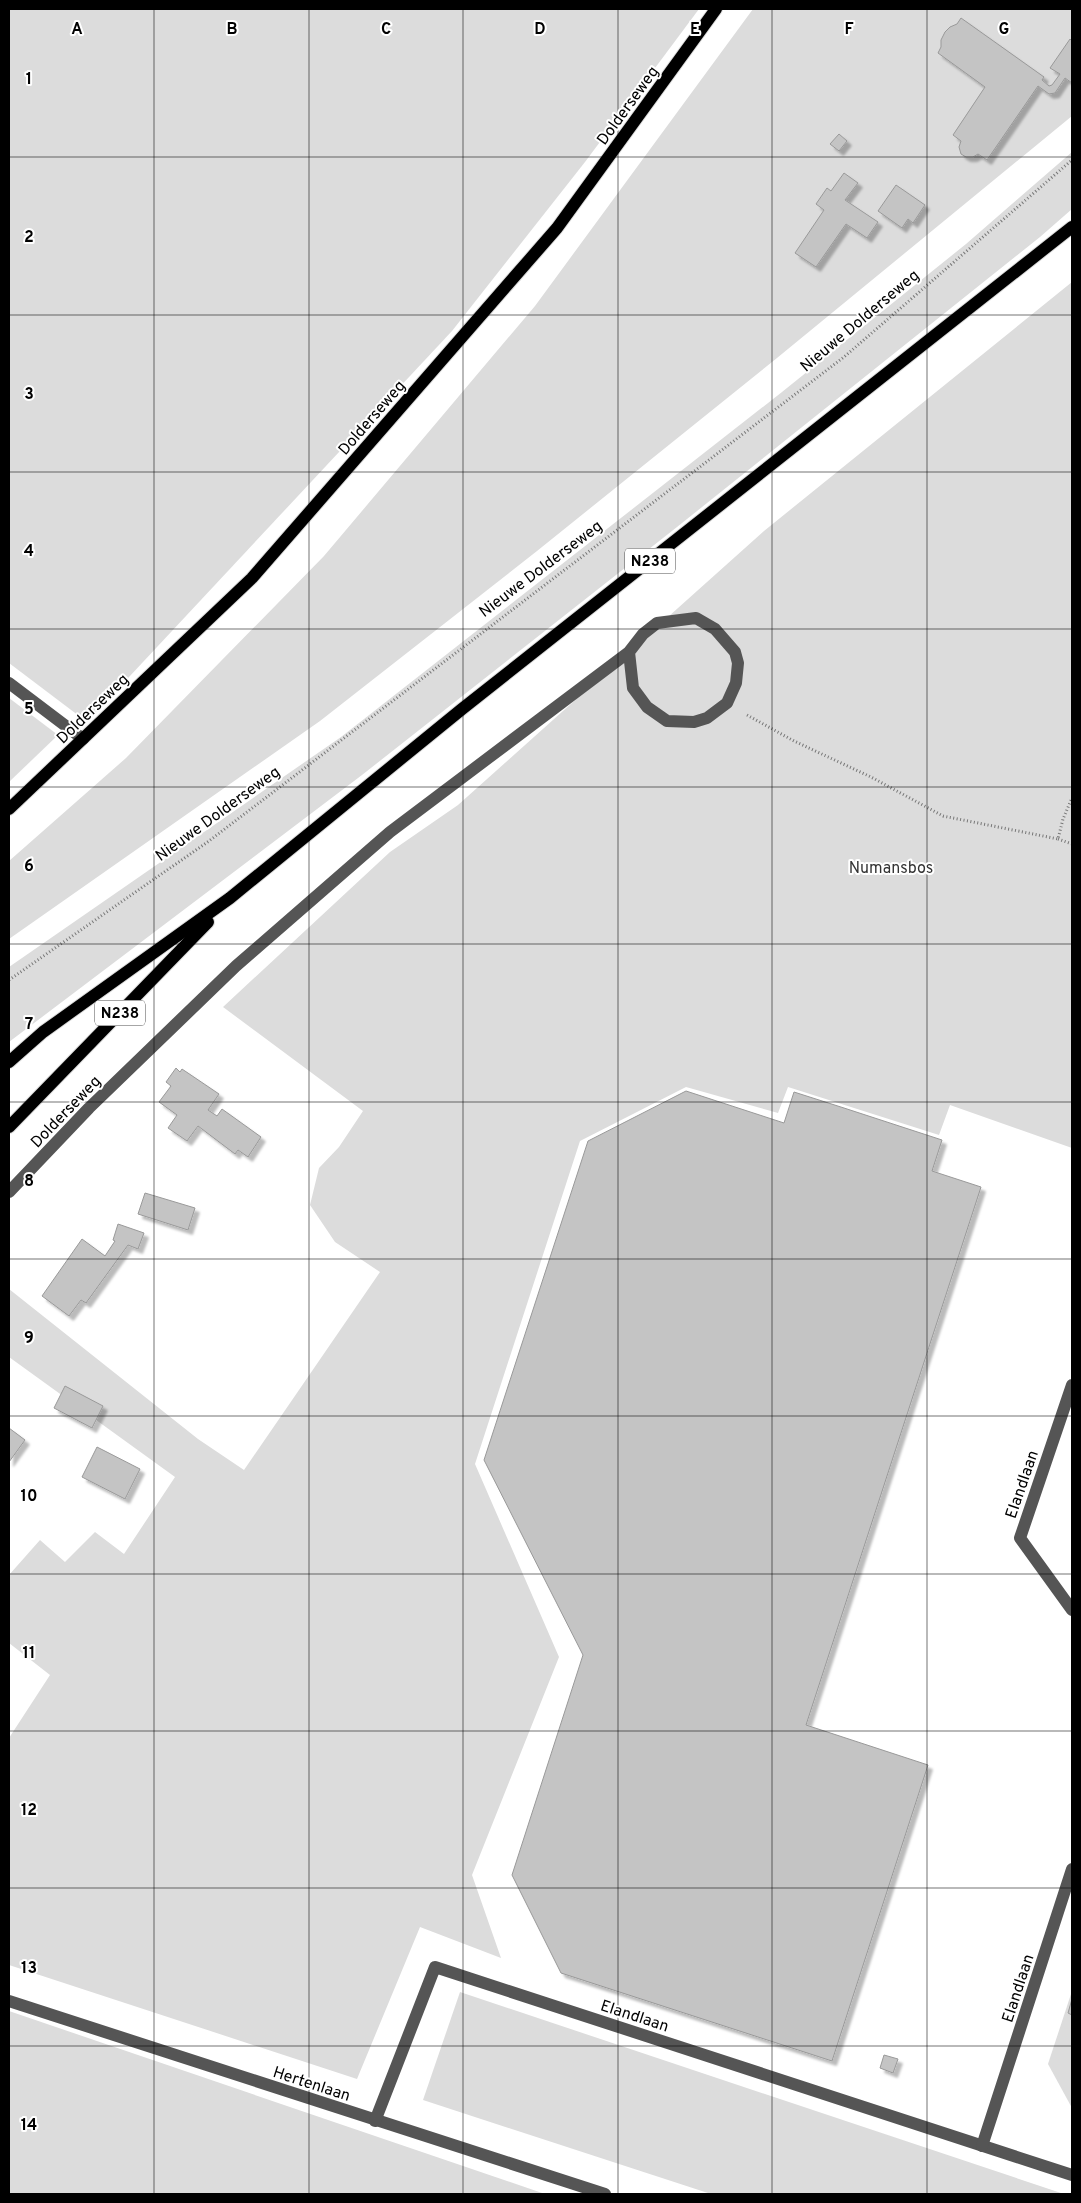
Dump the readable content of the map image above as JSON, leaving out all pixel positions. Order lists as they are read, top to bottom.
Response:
{
  "streets": {
    "main road": ["Dolderseweg", "N238"],
    "street": ["Elandlaan", "Hertenlaan"],
    "path": ["Nieuwe Dolderseweg"]
  },
  "crossings": [
    ["Elandlaan", "Hertenlaan"]
  ],
  "parks": ["Numansbos"],
  "grid": {
    "columns": [
      "A",
      "B",
      "C",
      "D",
      "E",
      "F",
      "G"
    ],
    "rows": [
      "1",
      "2",
      "3",
      "4",
      "5",
      "6",
      "7",
      "8",
      "9",
      "10",
      "11",
      "12",
      "13",
      "14"
    ]
  }
}
